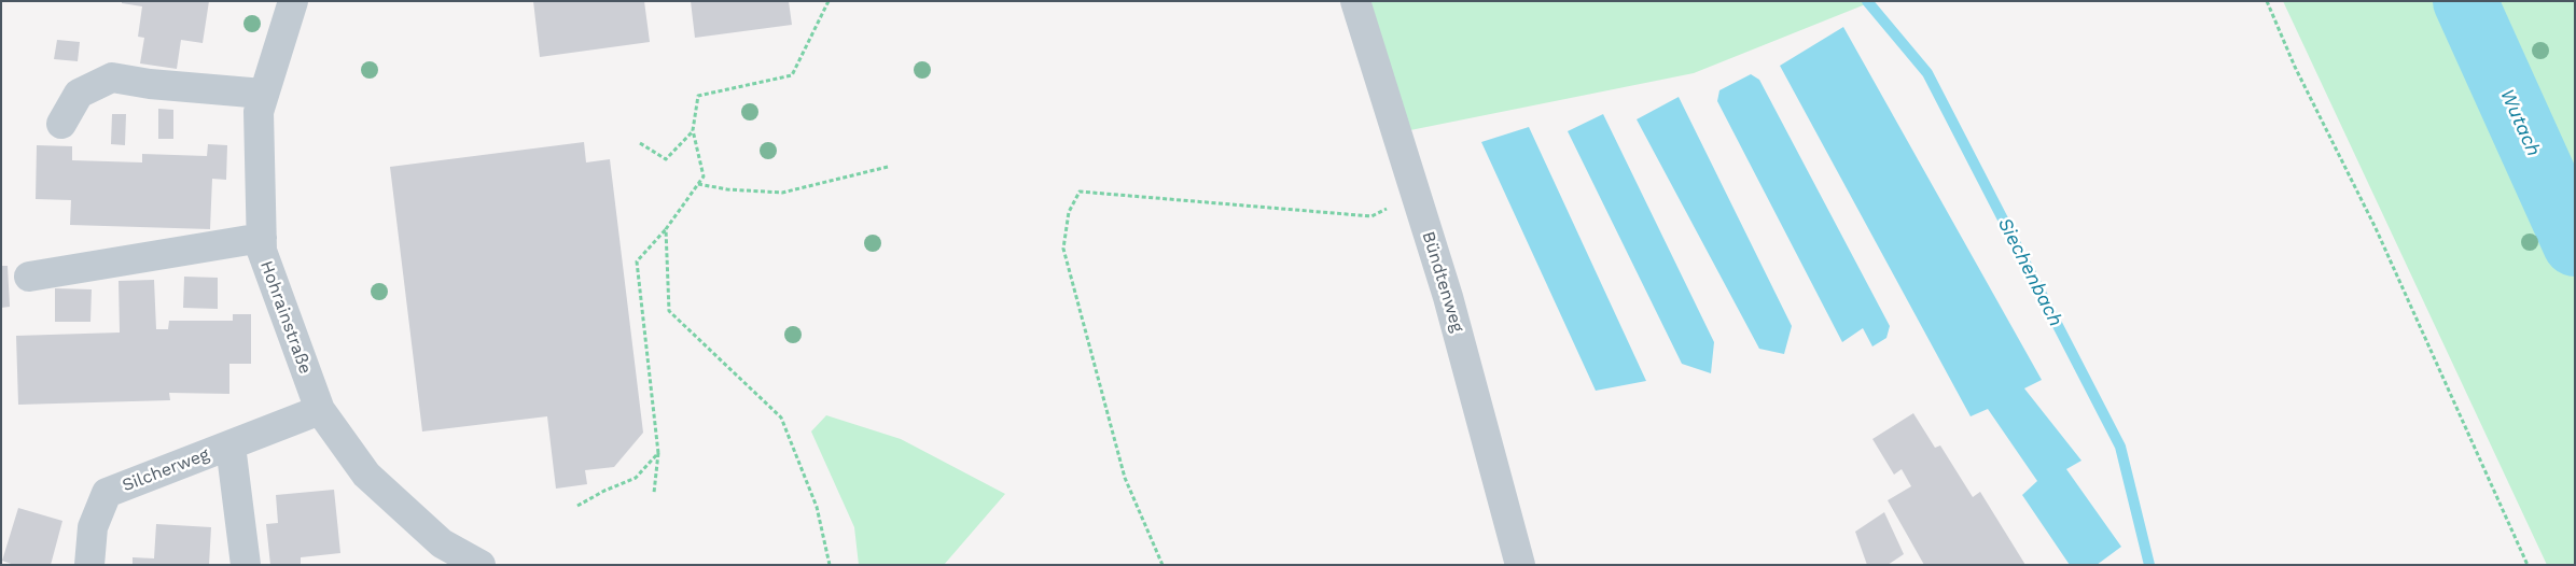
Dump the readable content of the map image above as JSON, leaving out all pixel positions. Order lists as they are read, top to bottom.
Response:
{
  "streets": {
    "street": ["Bündtenweg", "Hohrainstraße", "Silcherweg"]
  },
  "crossings": [
    ["Hohrainstraße", "Silcherweg"]
  ],
  "water": ["Wutach", "Siechenbach"]
}
